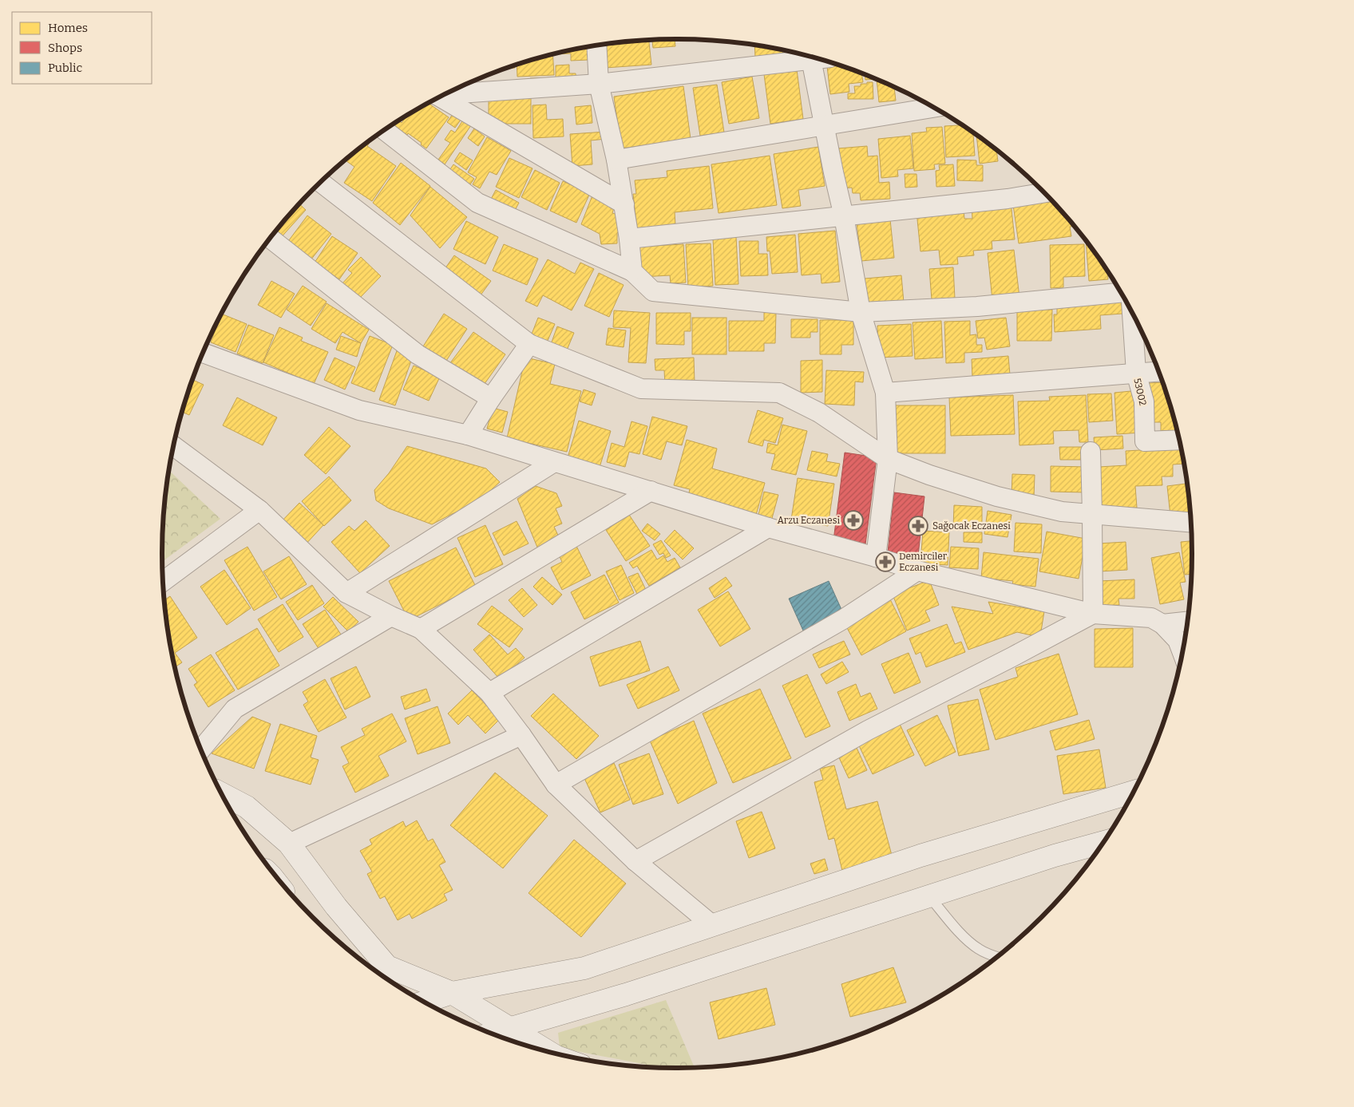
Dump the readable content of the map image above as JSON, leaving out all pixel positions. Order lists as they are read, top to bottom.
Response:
{
  "streets": {
    "street": ["53002"]
  },
  "places": {
    "pharmacy": ["Arzu Eczanesi", "Sağocak Eczanesi", "Demirciler Eczanesi"]
  },
  "legend": ["Homes", "Shops", "Public"]
}
